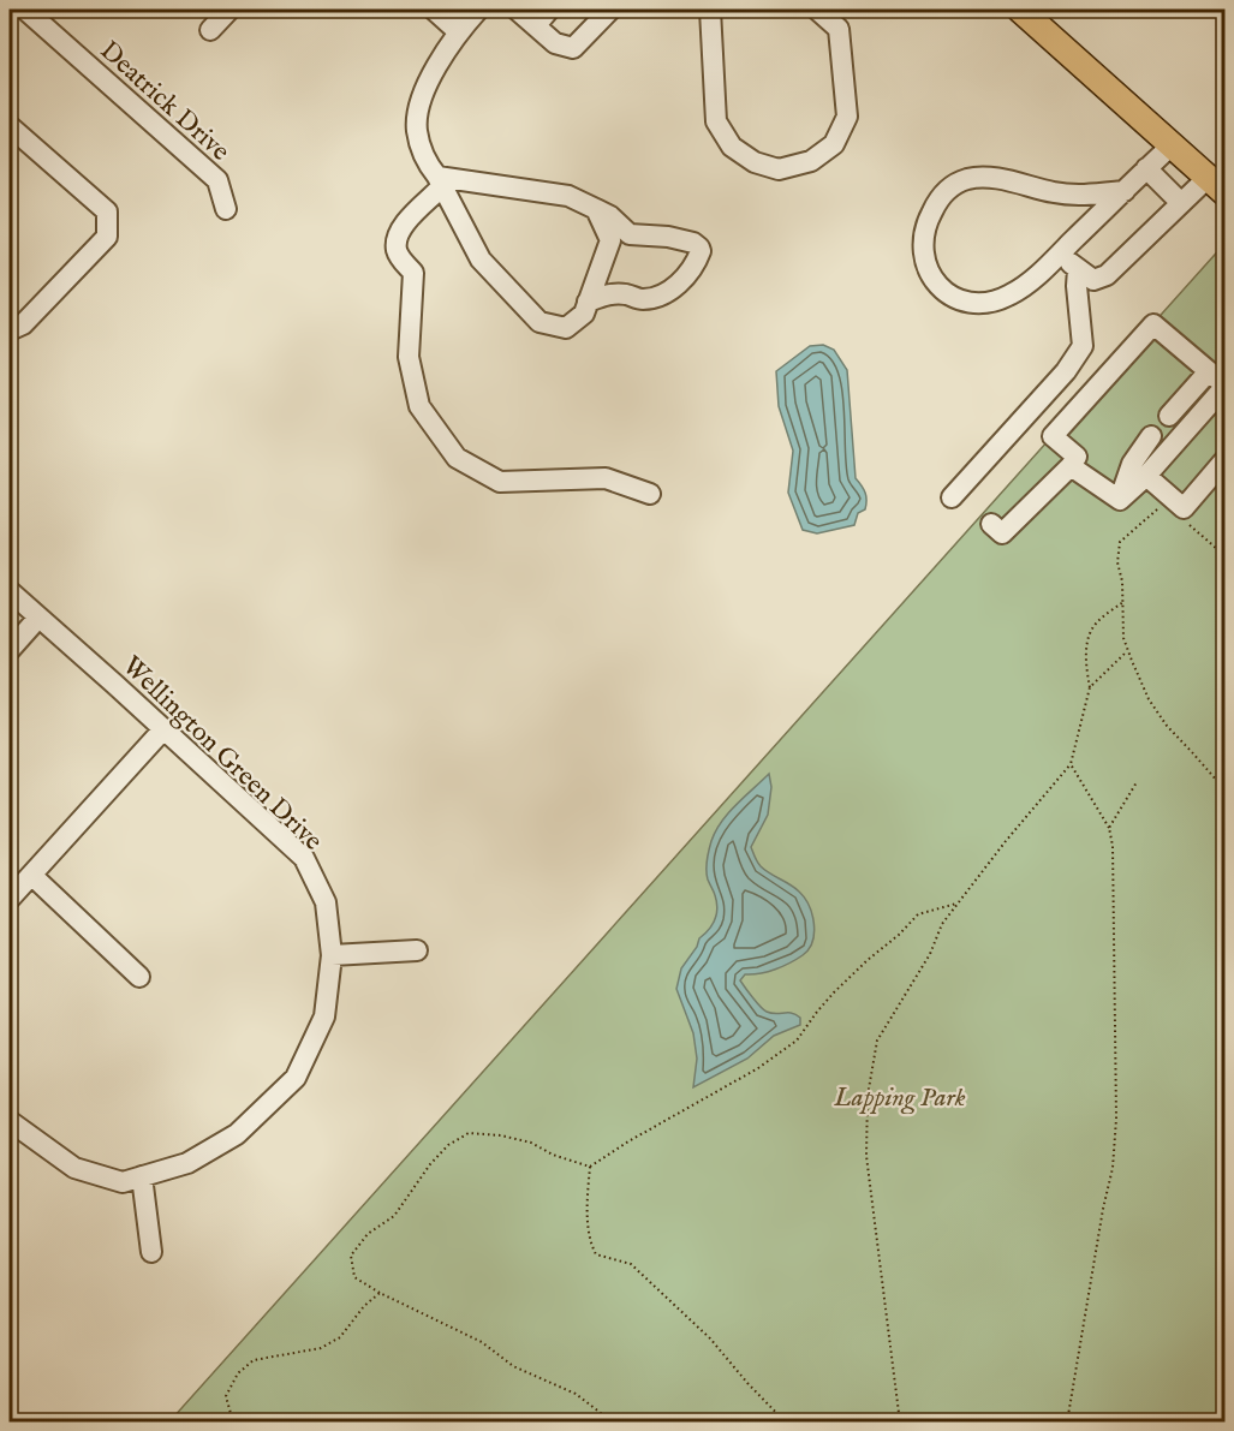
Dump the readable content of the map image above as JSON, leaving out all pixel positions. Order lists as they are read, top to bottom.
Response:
{
  "streets": {
    "street": ["Deatrick Drive", "Wellington Green Drive"]
  },
  "parks": ["Lapping Park"]
}
